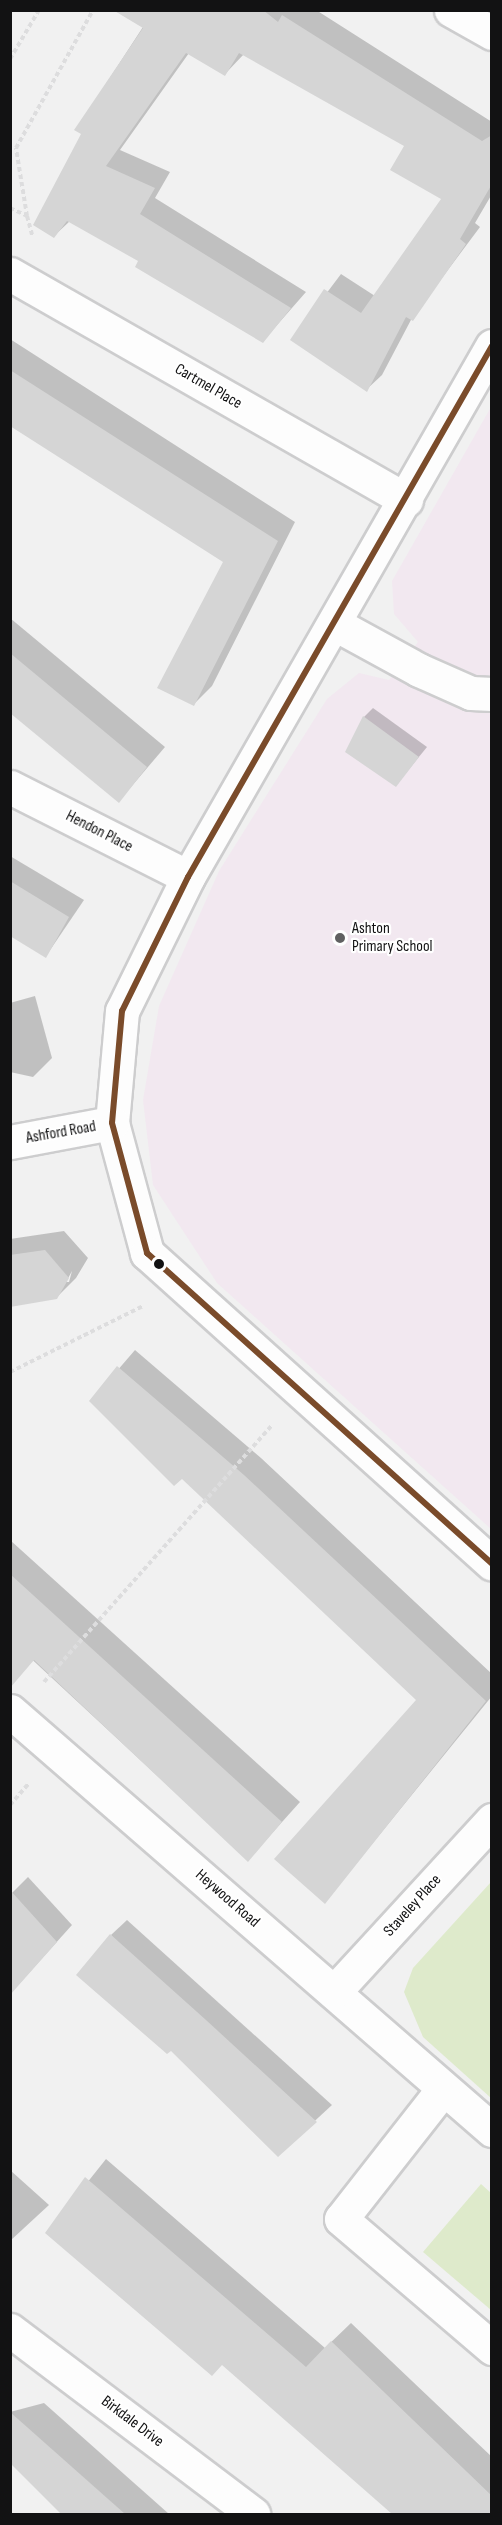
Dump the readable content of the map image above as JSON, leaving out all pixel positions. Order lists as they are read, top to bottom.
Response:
{
  "streets": {
    "street": [
      "Cartmel Place",
      "Hendon Place",
      "Ashford Road",
      "Heywood Road",
      "Staveley Place",
      "Birkdale Drive"
    ]
  },
  "crossings": [
    ["Heywood Road", "Staveley Place"]
  ],
  "places": ["Ashton Primary School"]
}
